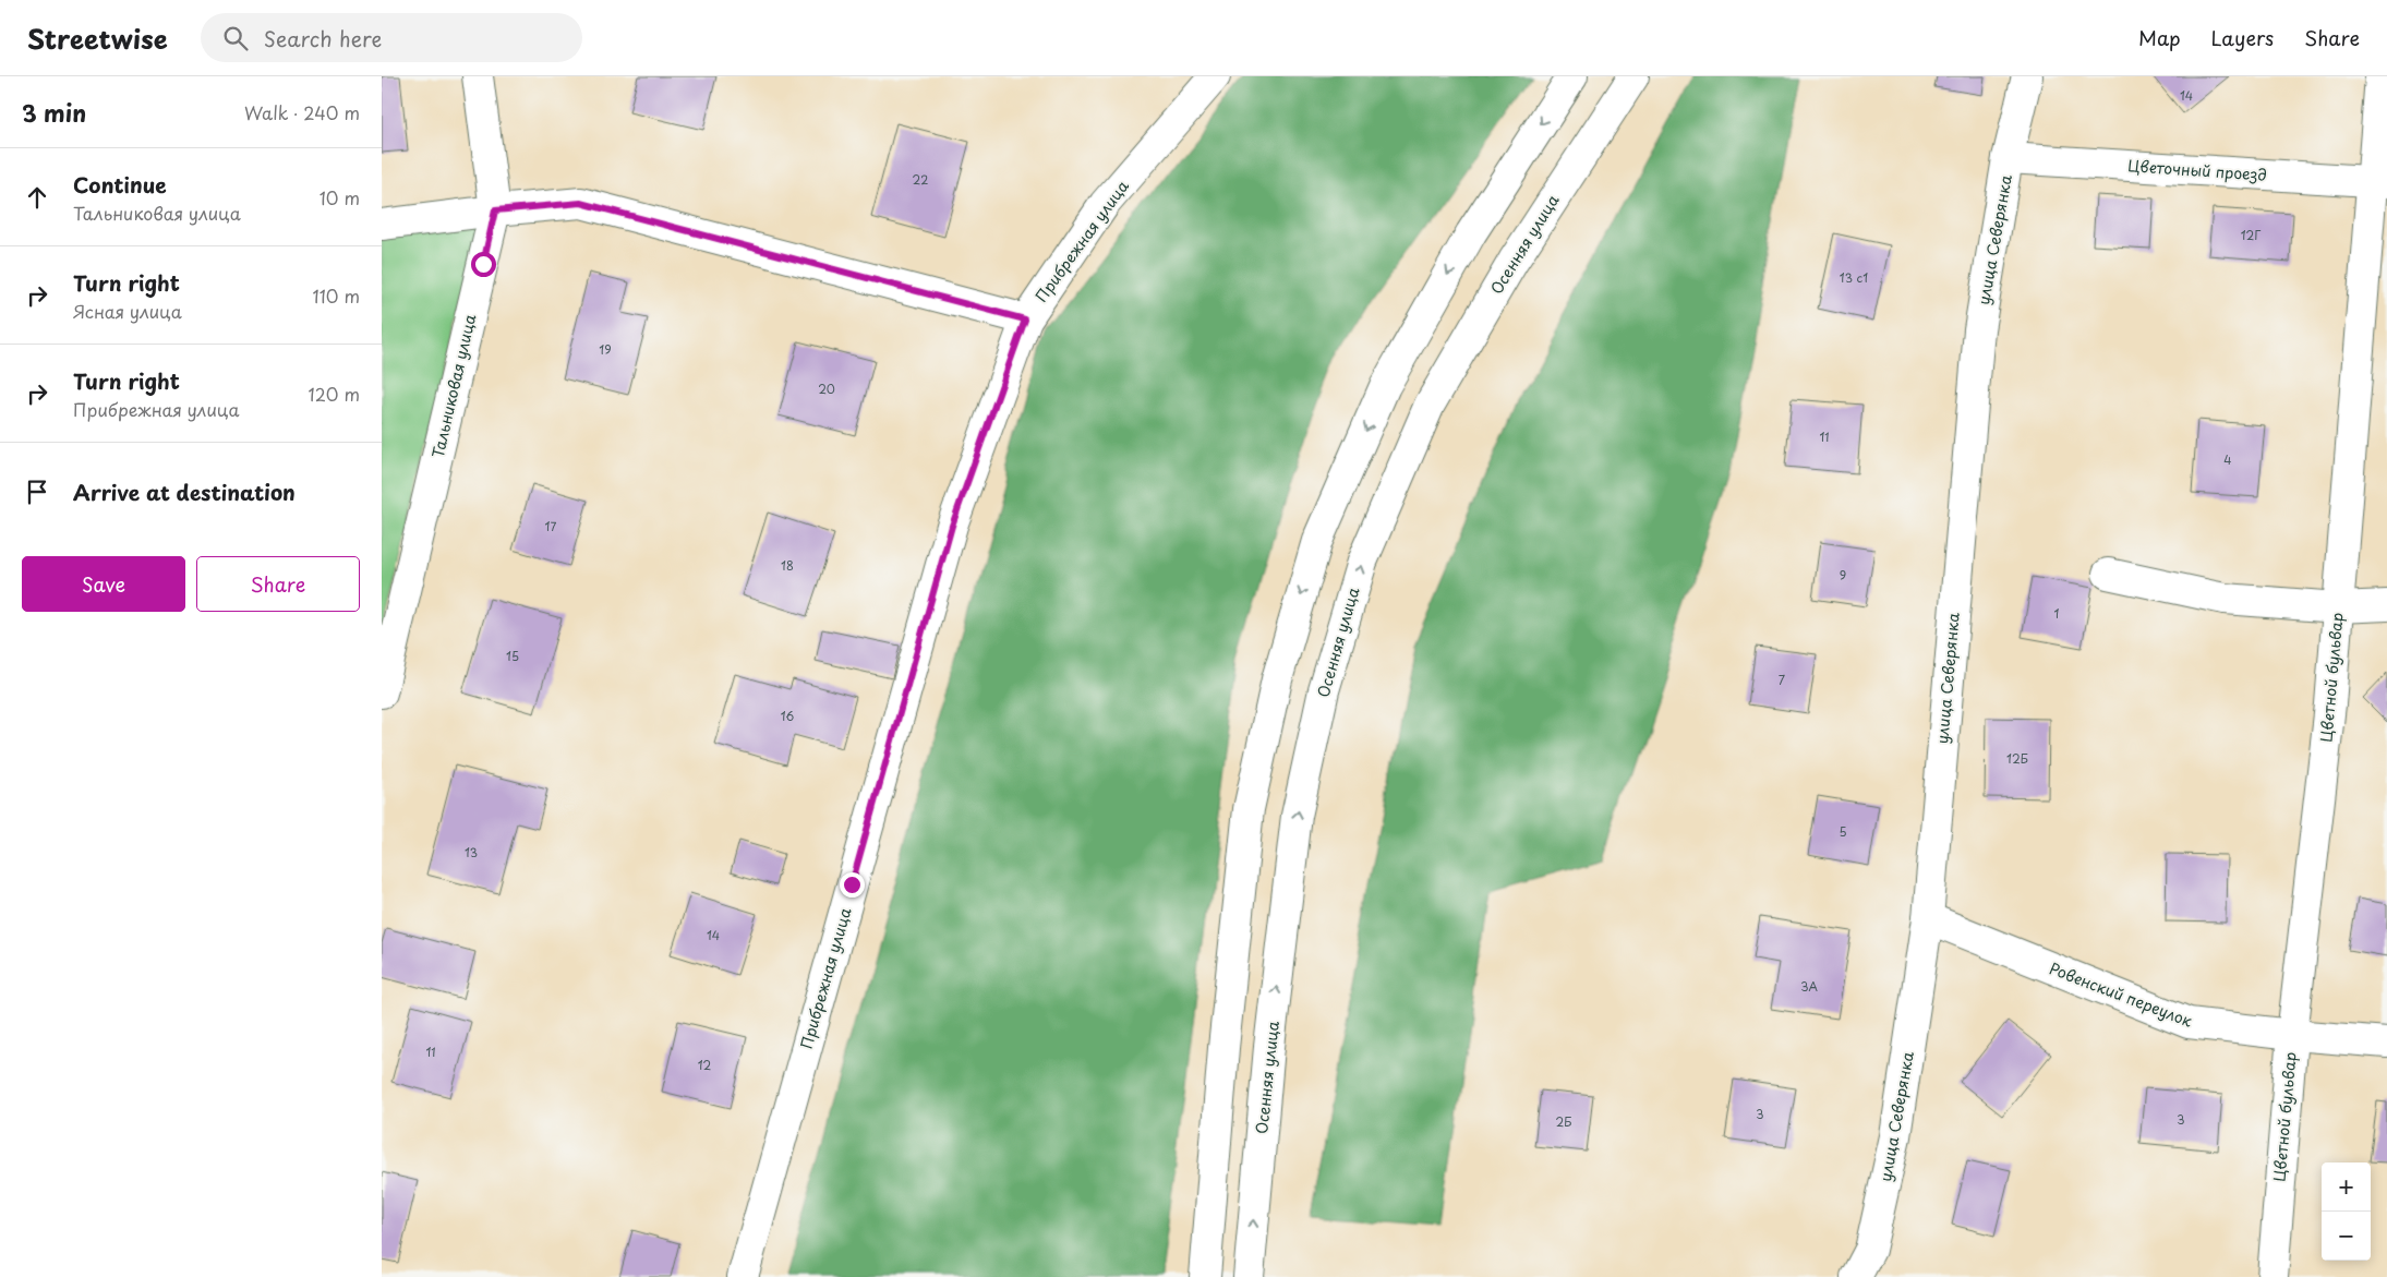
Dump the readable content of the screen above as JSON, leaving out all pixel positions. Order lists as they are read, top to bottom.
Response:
{
  "streets": {
    "street": [
      "Цветочный проезд",
      "улица Северянка",
      "Прибрежная улица",
      "Осенняя улица",
      "Тальниковая улица",
      "Цветной бульвар",
      "Ровенский переулок"
    ]
  },
  "crossings": [
    ["Цветочный проезд", "улица Северянка"],
    ["Цветочный проезд", "Цветной бульвар"],
    ["улица Северянка", "Ровенский переулок"],
    ["Цветной бульвар", "Ровенский переулок"]
  ],
  "house_numbers": [
    "14",
    "22",
    "12Г",
    "13 с1",
    "19",
    "20",
    "11",
    "4",
    "17",
    "18",
    "9",
    "1",
    "15",
    "7",
    "16",
    "12Б",
    "5",
    "13",
    "14",
    "3А",
    "11",
    "12",
    "3",
    "3",
    "2Б"
  ],
  "page": {
    "header": "Streetwise",
    "search": "Search here",
    "nav": ["Map", "Layers", "Share"],
    "heading": ["3 min", "Walk · 240 m"],
    "list": [
      ["Continue", "Тальниковая улица", "10 m"],
      ["Turn right", "Ясная улица", "110 m"],
      ["Turn right", "Прибрежная улица", "120 m"],
      "Arrive at destination"
    ],
    "buttons": ["Save", "Share"],
    "map_buttons": ["+", "−"]
  }
}
